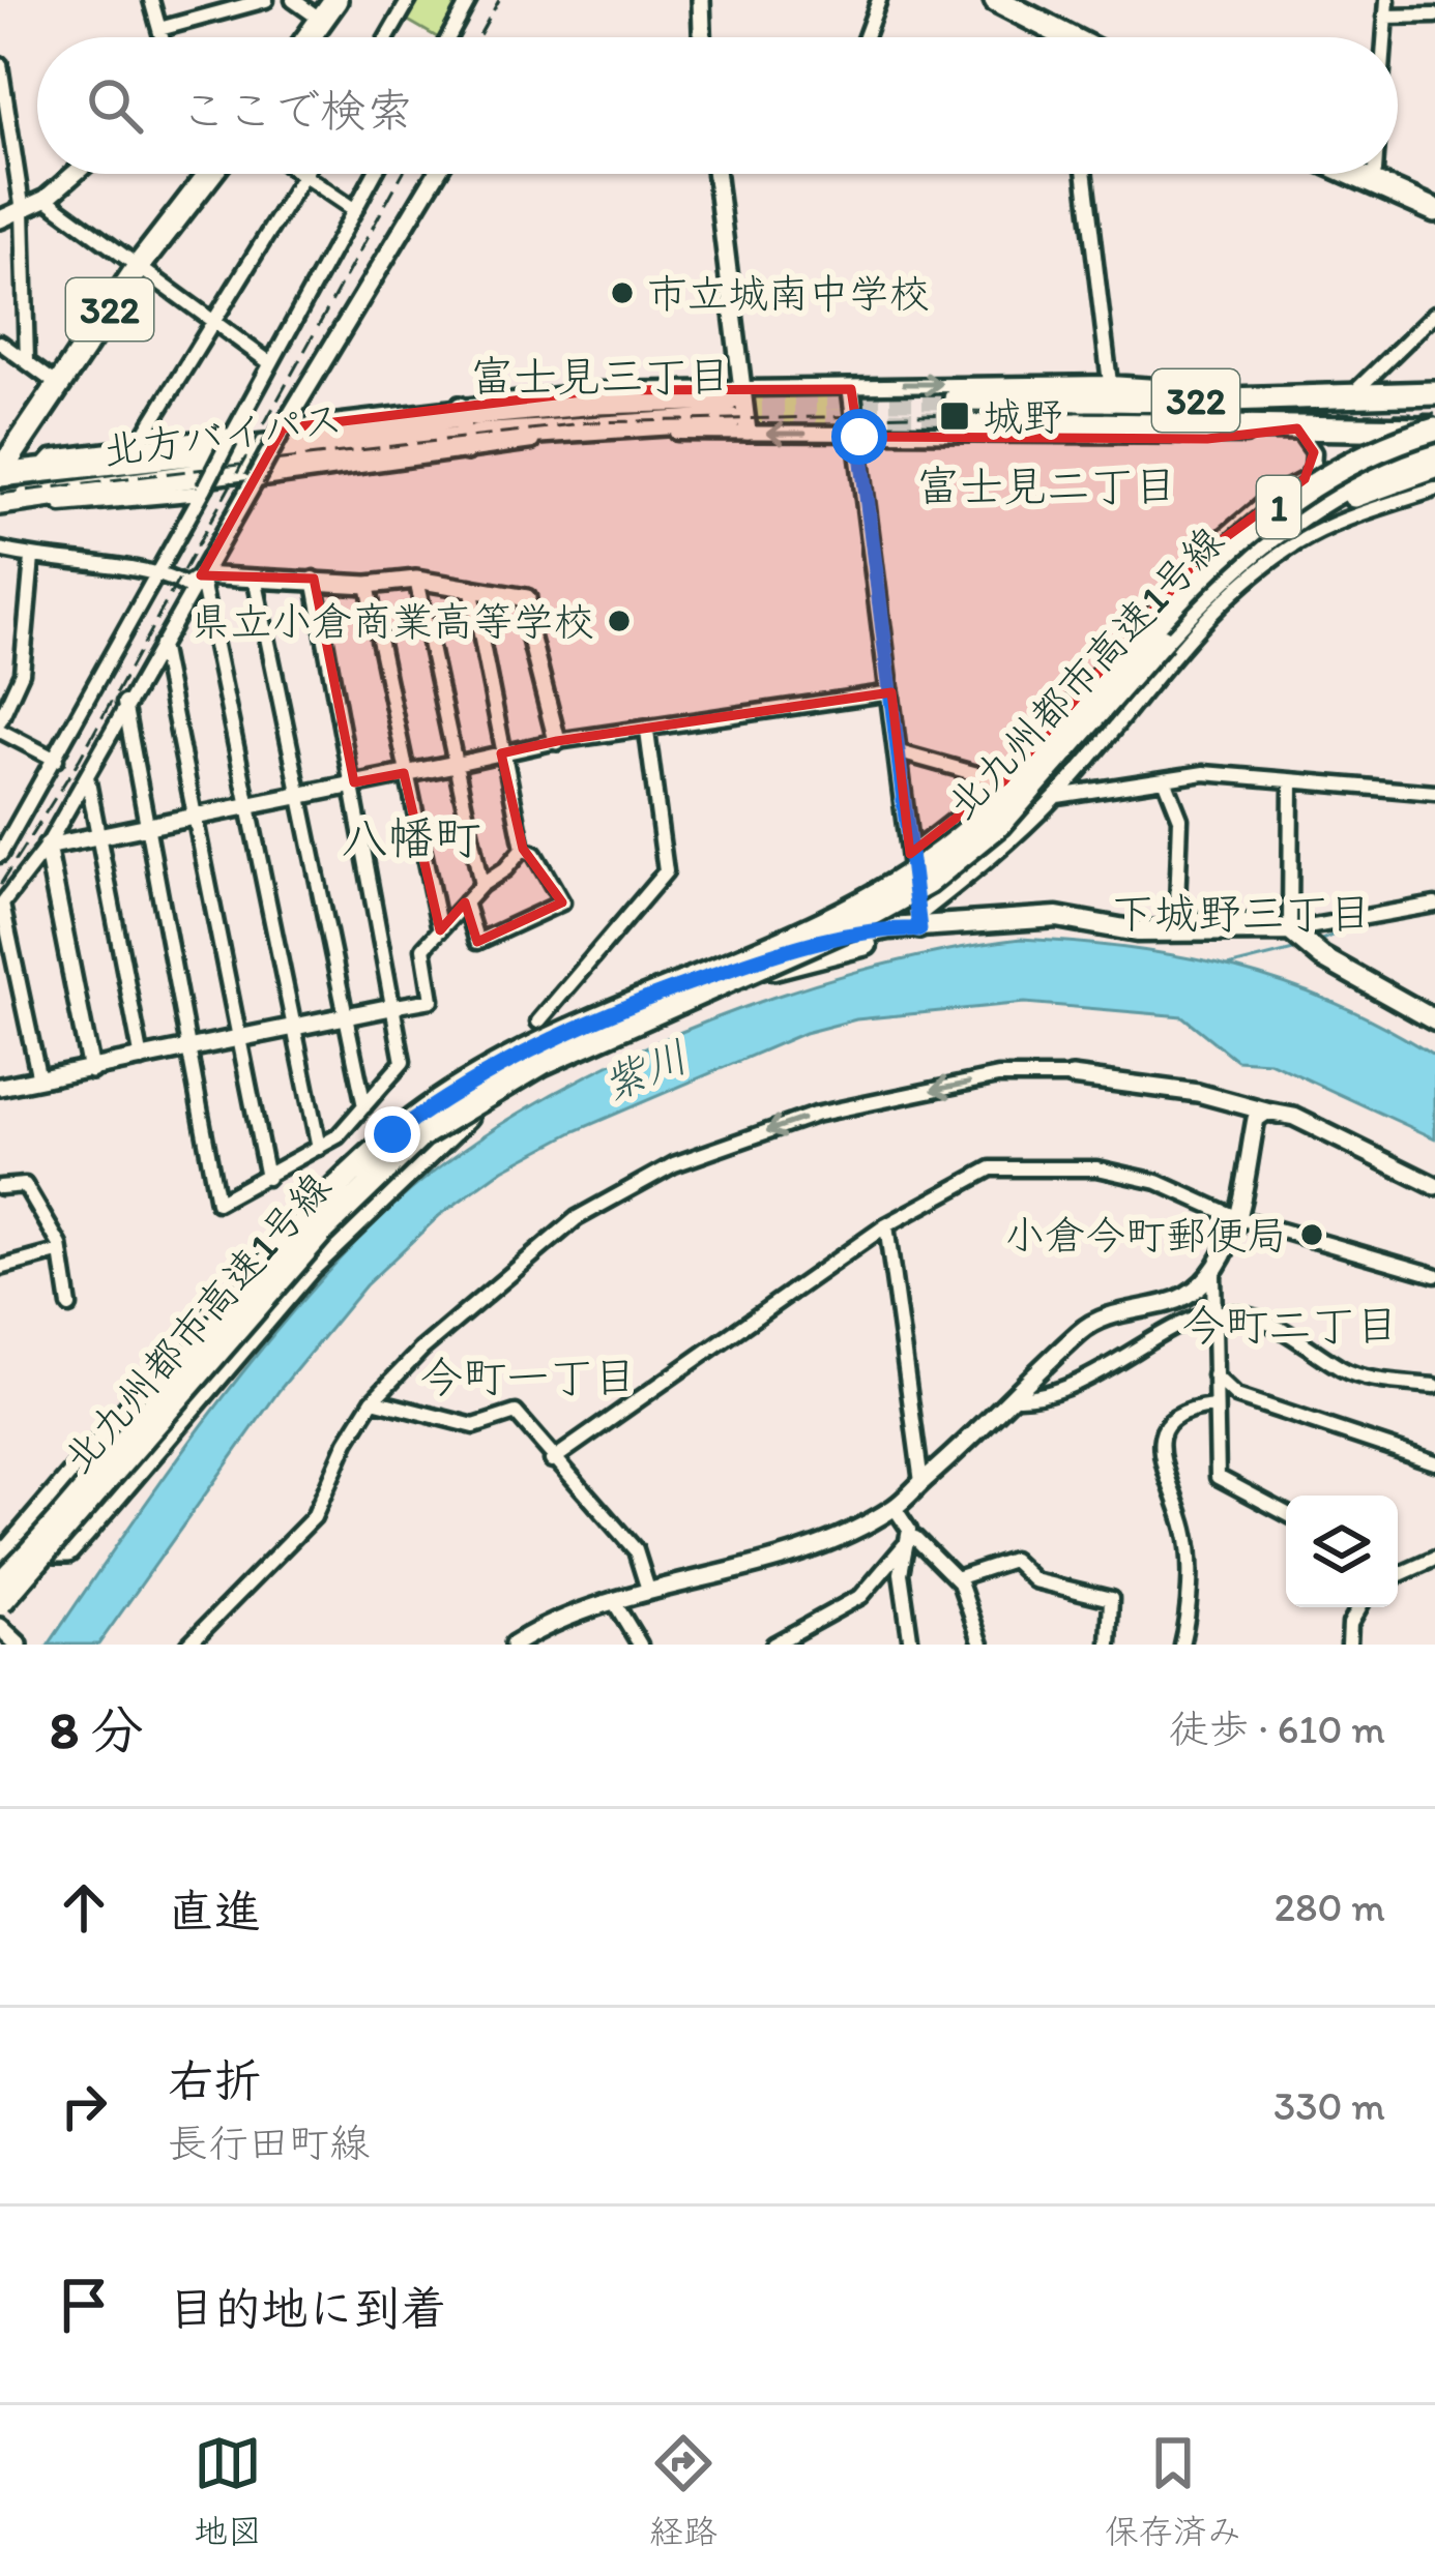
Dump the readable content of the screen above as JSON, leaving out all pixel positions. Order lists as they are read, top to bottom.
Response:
{
  "streets": {
    "highway": [
      "322",
      "北方バイパス",
      "1",
      "北九州都市高速1号線"
    ]
  },
  "crossings": [
    ["322", "北方バイパス"],
    ["322", "北九州都市高速1号線"]
  ],
  "districts": [
    "富士見三丁目",
    "富士見二丁目",
    "八幡町",
    "下城野三丁目",
    "今町二丁目",
    "今町一丁目"
  ],
  "water": ["紫川"],
  "places": {
    "other": ["市立城南中学校", "県立小倉商業高等学校", "小倉今町郵便局"],
    "transit": ["城野"]
  },
  "page": {
    "search": "ここで検索",
    "heading": ["8 分", "徒歩 · 610 m"],
    "list": [
      ["直進", "280 m"],
      ["右折", "長行田町線", "330 m"],
      "目的地に到着"
    ],
    "nav": ["地図", "経路", "保存済み"]
  }
}
